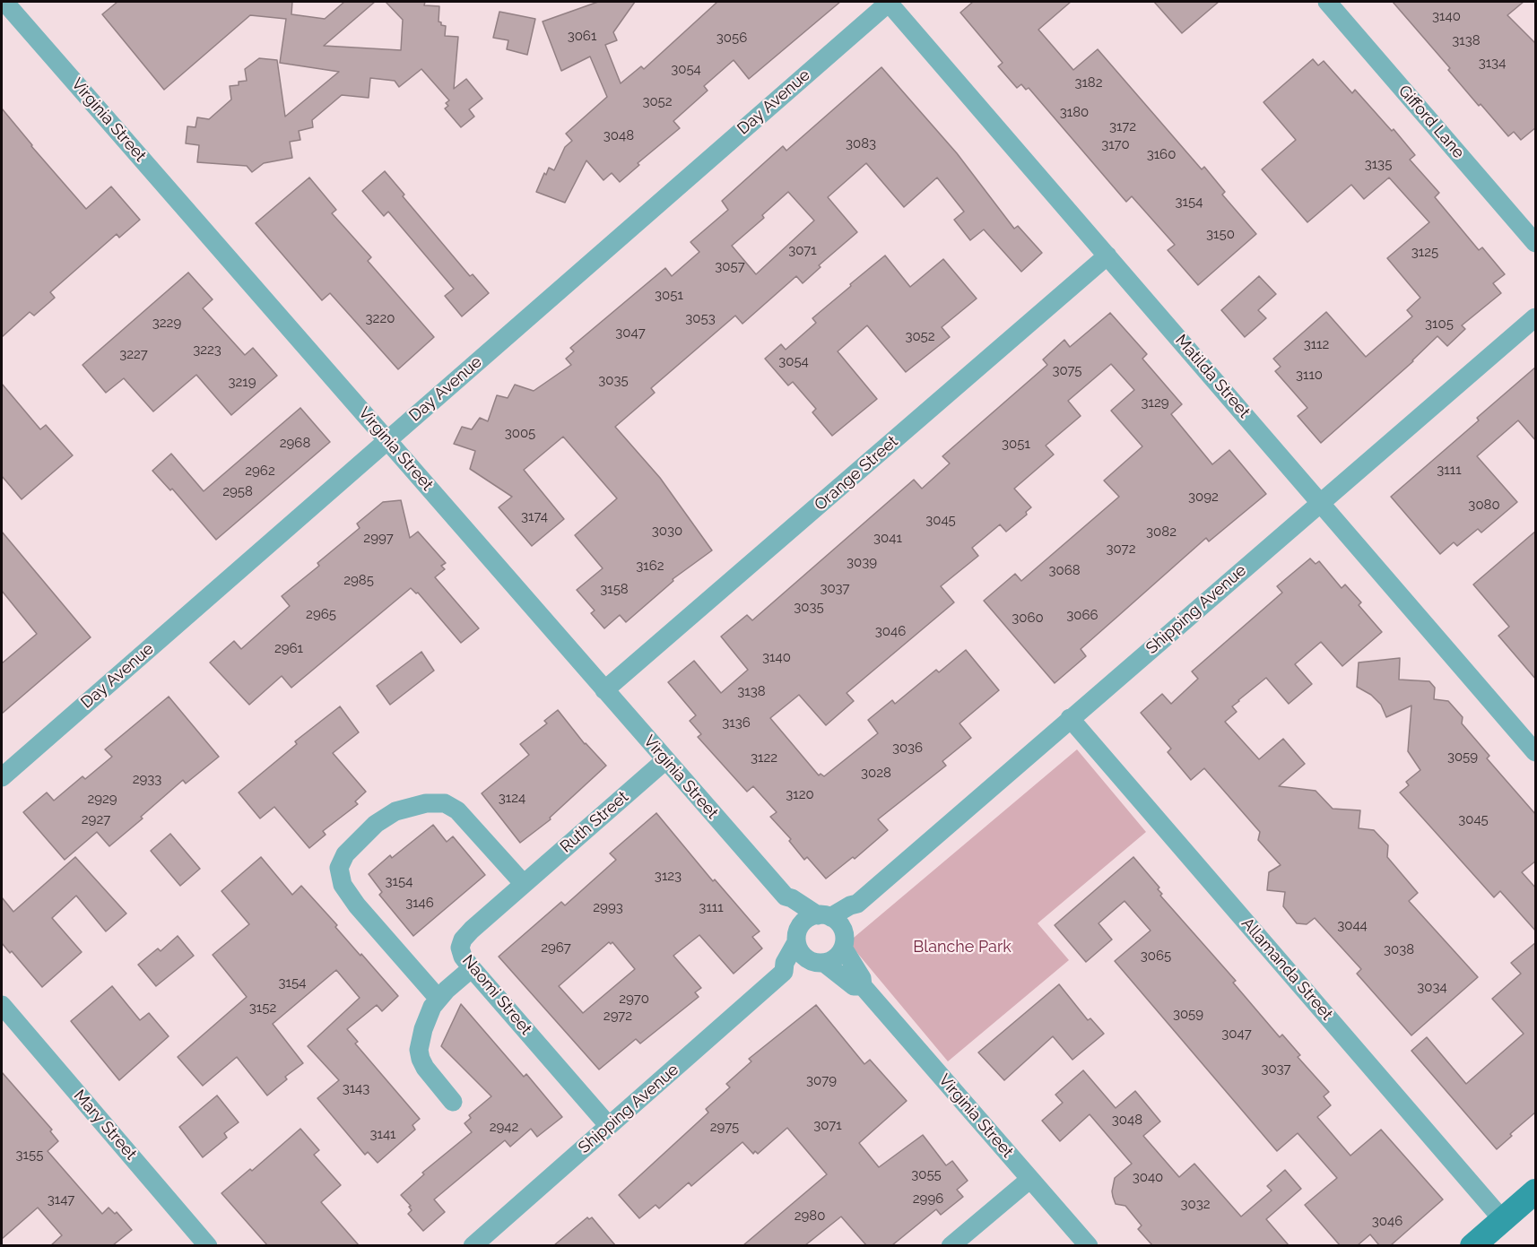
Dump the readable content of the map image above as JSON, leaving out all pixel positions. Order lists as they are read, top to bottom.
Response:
{
  "streets": {
    "street": [
      "Day Avenue",
      "Virginia Street",
      "Gifford Lane",
      "Matilda Street",
      "Orange Street",
      "Shipping Avenue",
      "Ruth Street",
      "Allamanda Street",
      "Naomi Street",
      "Mary Street"
    ]
  },
  "crossings": [
    ["Day Avenue", "Virginia Street"],
    ["Day Avenue", "Matilda Street"],
    ["Virginia Street", "Orange Street"],
    ["Virginia Street", "Shipping Avenue"],
    ["Virginia Street", "Ruth Street"],
    ["Matilda Street", "Orange Street"],
    ["Matilda Street", "Shipping Avenue"],
    ["Shipping Avenue", "Allamanda Street"],
    ["Shipping Avenue", "Naomi Street"],
    ["Ruth Street", "Naomi Street"]
  ],
  "parks": ["Blanche Park"],
  "house_numbers": [
    "3140",
    "3061",
    "3056",
    "3138",
    "3134",
    "3054",
    "3182",
    "3052",
    "3180",
    "3172",
    "3048",
    "3083",
    "3170",
    "3160",
    "3135",
    "3154",
    "3150",
    "3071",
    "3125",
    "3057",
    "3051",
    "3220",
    "3053",
    "3229",
    "3105",
    "3047",
    "3052",
    "3112",
    "3223",
    "3227",
    "3054",
    "3075",
    "3110",
    "3035",
    "3219",
    "3129",
    "3005",
    "2968",
    "3051",
    "3111",
    "2962",
    "2958",
    "3092",
    "3080",
    "3174",
    "3045",
    "3030",
    "3082",
    "2997",
    "3041",
    "3072",
    "3039",
    "3162",
    "3068",
    "2985",
    "3037",
    "3158",
    "3035",
    "2965",
    "3066",
    "3060",
    "3046",
    "2961",
    "3140",
    "3138",
    "3136",
    "3036",
    "3059",
    "3122",
    "3028",
    "2933",
    "3120",
    "3124",
    "2929",
    "2927",
    "3045",
    "3123",
    "3154",
    "3146",
    "2993",
    "3111",
    "3044",
    "2967",
    "3038",
    "3065",
    "3154",
    "3034",
    "2970",
    "3152",
    "3059",
    "2972",
    "3047",
    "3037",
    "3079",
    "3143",
    "3048",
    "3071",
    "2942",
    "2975",
    "3141",
    "3155",
    "3055",
    "3040",
    "2996",
    "3147",
    "3032",
    "2980",
    "3046"
  ]
}
